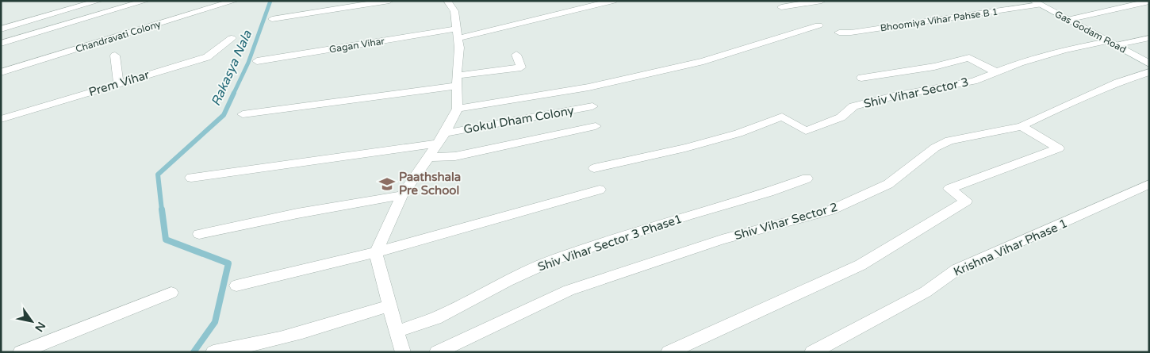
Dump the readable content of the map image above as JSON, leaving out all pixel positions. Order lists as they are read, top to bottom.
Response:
{
  "streets": {
    "street": [
      "Bhoomiya Vihar Pahse B 1",
      "Gas Godam Road",
      "Chandravati Colony",
      "Gagan Vihar",
      "Prem Vihar",
      "Shiv Vihar Sector 3",
      "Gokul Dham Colony",
      "Shiv Vihar Sector 2",
      "Shiv Vihar Sector 3 Phase1",
      "Krishna Vihar Phase 1"
    ]
  },
  "crossings": [
    ["Bhoomiya Vihar Pahse B 1", "Gas Godam Road"],
    ["Gas Godam Road", "Shiv Vihar Sector 3"]
  ],
  "water": ["Rakasya Nala"],
  "places": {
    "school or university": ["Paathshala Pre School"]
  },
  "north": "bottom right"
}
